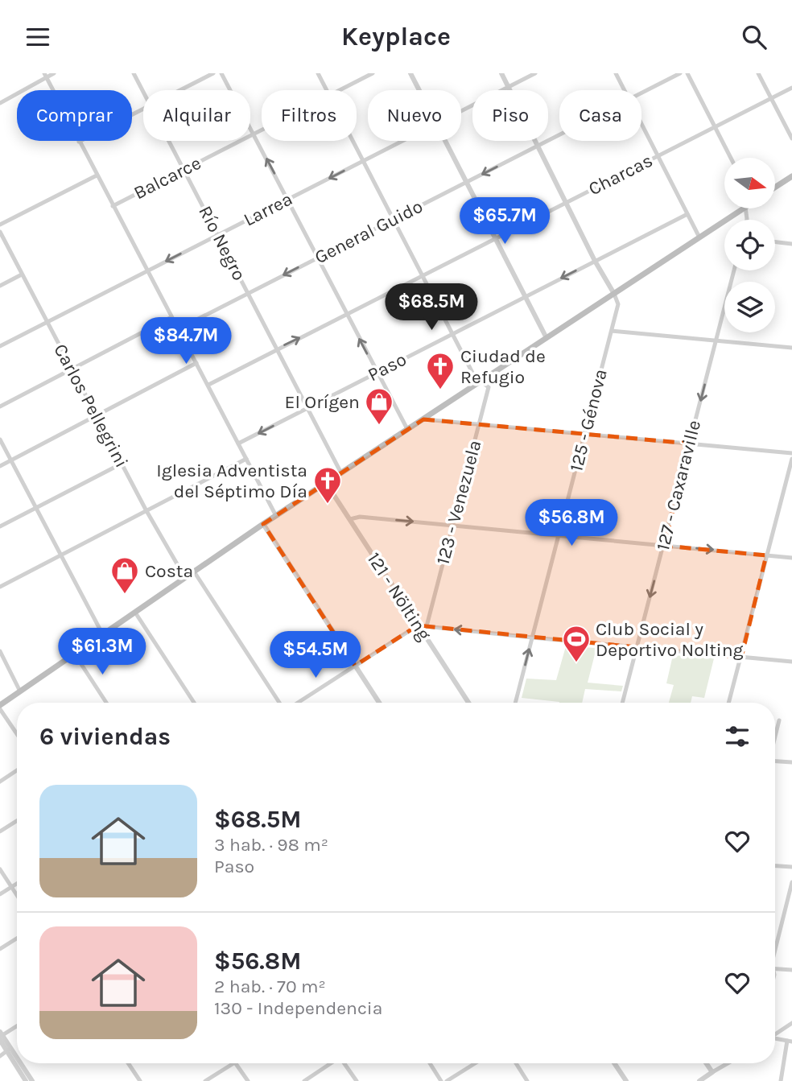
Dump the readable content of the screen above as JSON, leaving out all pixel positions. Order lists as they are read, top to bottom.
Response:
{
  "streets": {
    "street": [
      "Charcas",
      "Balcarce",
      "Larrea",
      "General Guido",
      "Río Negro",
      "Paso",
      "Carlos Pellegrini",
      "125 - Génova",
      "127 - Caxaraville",
      "123 - Venezuela",
      "121 - Nölting"
    ]
  },
  "crossings": [
    ["Charcas", "Río Negro"],
    ["Balcarce", "Río Negro"],
    ["Larrea", "Río Negro"],
    ["Larrea", "Carlos Pellegrini"],
    ["General Guido", "Río Negro"],
    ["Río Negro", "Paso"]
  ],
  "one_way": ["127 - Caxaraville"],
  "places": {
    "church": ["Ciudad de Refugio", "Iglesia Adventista del Séptimo Día"],
    "shop": ["El Orígen", "Costa"],
    "sports": ["Club Social y Deportivo Nolting"]
  },
  "north": "right",
  "page": {
    "header": "Keyplace",
    "chip": [
      "Comprar",
      "Alquilar",
      "Filtros",
      "Nuevo",
      "Piso",
      "Casa"
    ],
    "price": [
      "$65.7M",
      "$68.5M",
      "$84.7M",
      "$56.8M",
      "$61.3M",
      "$54.5M"
    ],
    "heading": "6 viviendas",
    "list": [
      {
        "name": "$68.5M",
        "note": "3 hab. · 98 m² · Paso"
      },
      {
        "name": "$56.8M",
        "note": "2 hab. · 70 m² · 130 - Independencia"
      }
    ]
  }
}
